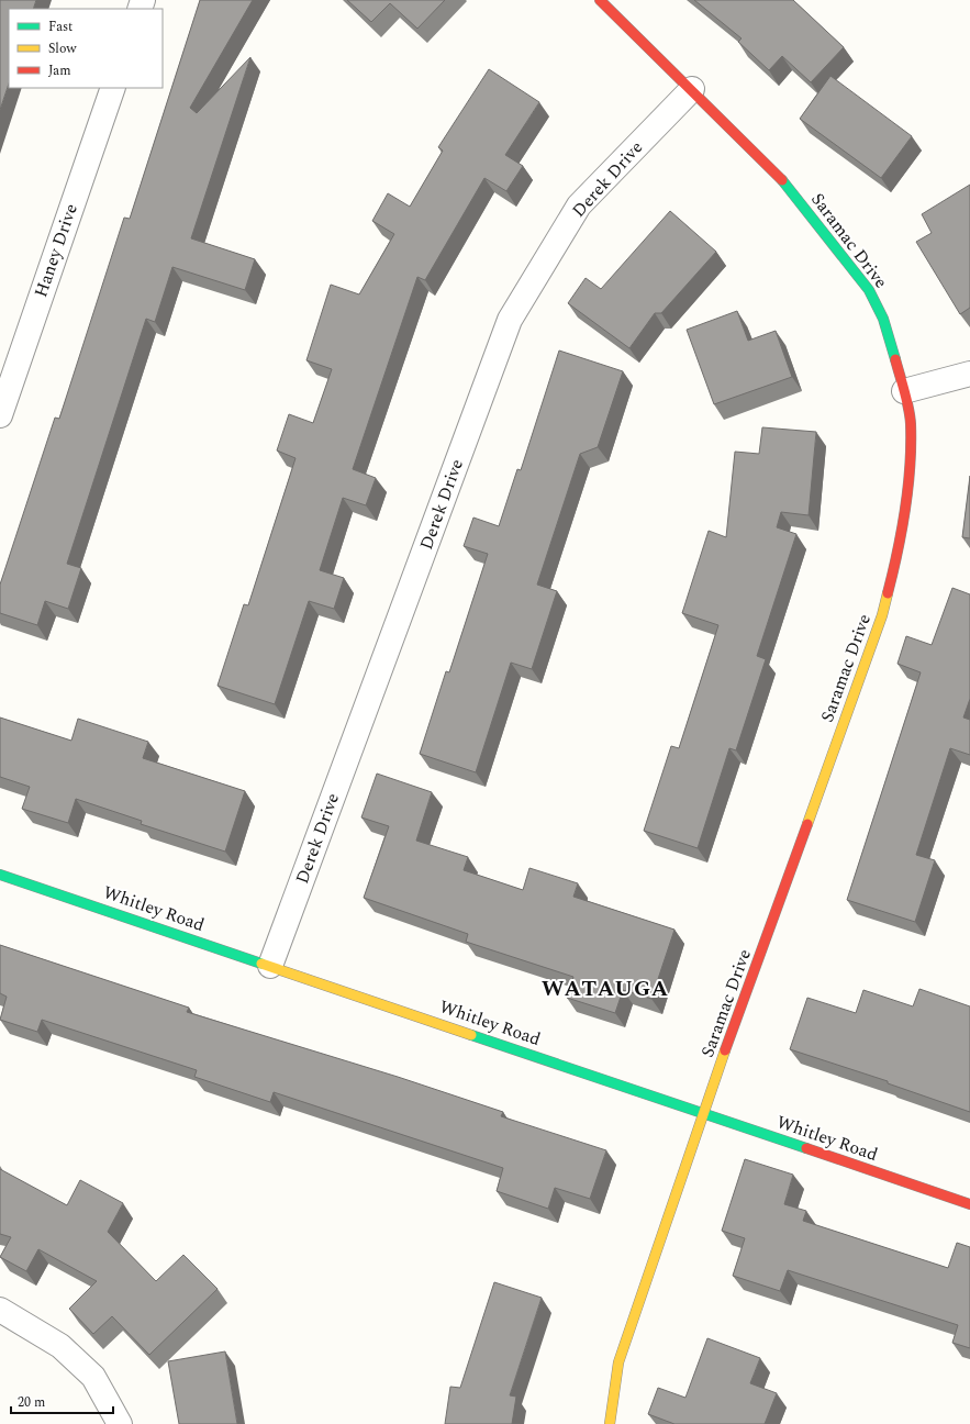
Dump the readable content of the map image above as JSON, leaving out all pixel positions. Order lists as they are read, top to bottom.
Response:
{
  "streets": {
    "street": [
      "Derek Drive",
      "Saramac Drive",
      "Haney Drive",
      "Whitley Road"
    ]
  },
  "crossings": [
    ["Derek Drive", "Saramac Drive"],
    ["Derek Drive", "Whitley Road"],
    ["Saramac Drive", "Whitley Road"]
  ],
  "districts": ["WATAUGA"],
  "legend": ["Fast", "Slow", "Jam"],
  "scale_bar": "20 m"
}
